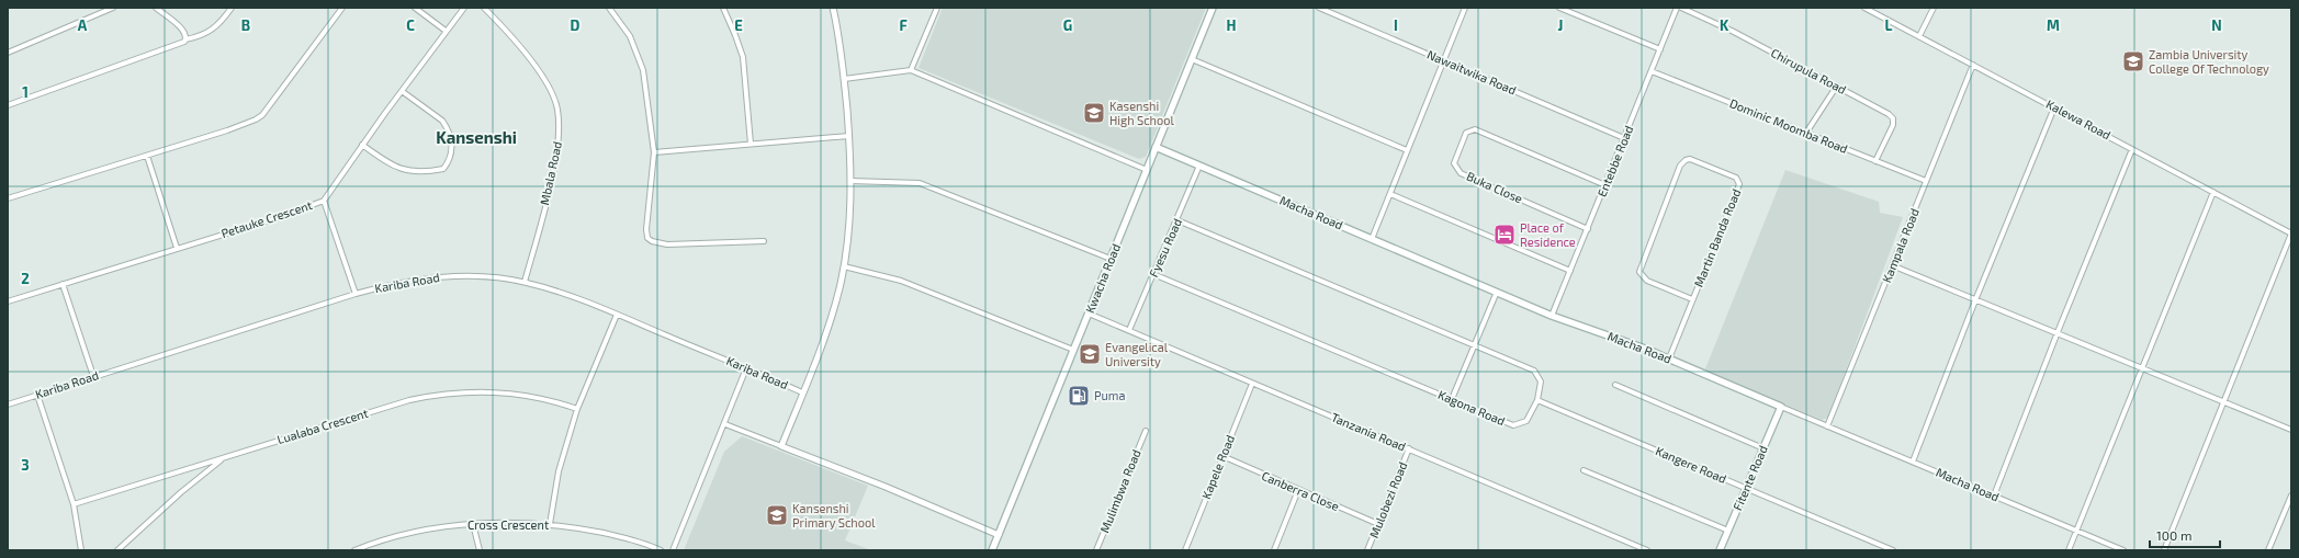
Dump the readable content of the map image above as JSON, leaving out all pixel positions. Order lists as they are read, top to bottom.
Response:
{
  "streets": {
    "main road": ["Macha Road", "Kwacha Road", "Fitente Road"],
    "street": [
      "Chirupula Road",
      "Nawaitwika Road",
      "Kalewa Road",
      "Dominic Moomba Road",
      "Entebbe Road",
      "Mbala Road",
      "Buka Close",
      "Petauke Crescent",
      "Martin Banda Road",
      "Kampala Road",
      "Fyesu Road",
      "Kariba Road",
      "Kagona Road",
      "Lualaba Crescent",
      "Tanzania Road",
      "Kangere Road",
      "Kapele Road",
      "Mulimbwa Road",
      "Canberra Close",
      "Mulobezi Road",
      "Cross Crescent"
    ]
  },
  "crossings": [
    ["Chirupula Road", "Dominic Moomba Road"],
    ["Nawaitwika Road", "Entebbe Road"],
    ["Kalewa Road", "Kampala Road"],
    ["Dominic Moomba Road", "Entebbe Road"],
    ["Dominic Moomba Road", "Kampala Road"],
    ["Entebbe Road", "Buka Close"],
    ["Entebbe Road", "Macha Road"],
    ["Mbala Road", "Kariba Road"],
    ["Macha Road", "Martin Banda Road"],
    ["Macha Road", "Kampala Road"],
    ["Macha Road", "Fyesu Road"],
    ["Macha Road", "Kwacha Road"],
    ["Macha Road", "Fitente Road"],
    ["Fyesu Road", "Kagona Road"],
    ["Fyesu Road", "Tanzania Road"],
    ["Kwacha Road", "Tanzania Road"],
    ["Kagona Road", "Kangere Road"],
    ["Tanzania Road", "Kapele Road"],
    ["Tanzania Road", "Mulobezi Road"],
    ["Kangere Road", "Fitente Road"],
    ["Kapele Road", "Canberra Close"],
    ["Canberra Close", "Mulobezi Road"]
  ],
  "districts": ["Kansenshi"],
  "places": {
    "school or university": [
      "Zambia University College Of Technology",
      "Kasenshi High School",
      "Evangelical University",
      "Kansenshi Primary School"
    ],
    "hotel": ["Place of Residence"],
    "fuel station": ["Puma"]
  },
  "scale_bar": "100 m",
  "grid": {
    "columns": [
      "A",
      "B",
      "C",
      "D",
      "E",
      "F",
      "G",
      "H",
      "I",
      "J",
      "K",
      "L",
      "M",
      "N"
    ],
    "rows": ["1", "2", "3"]
  }
}
